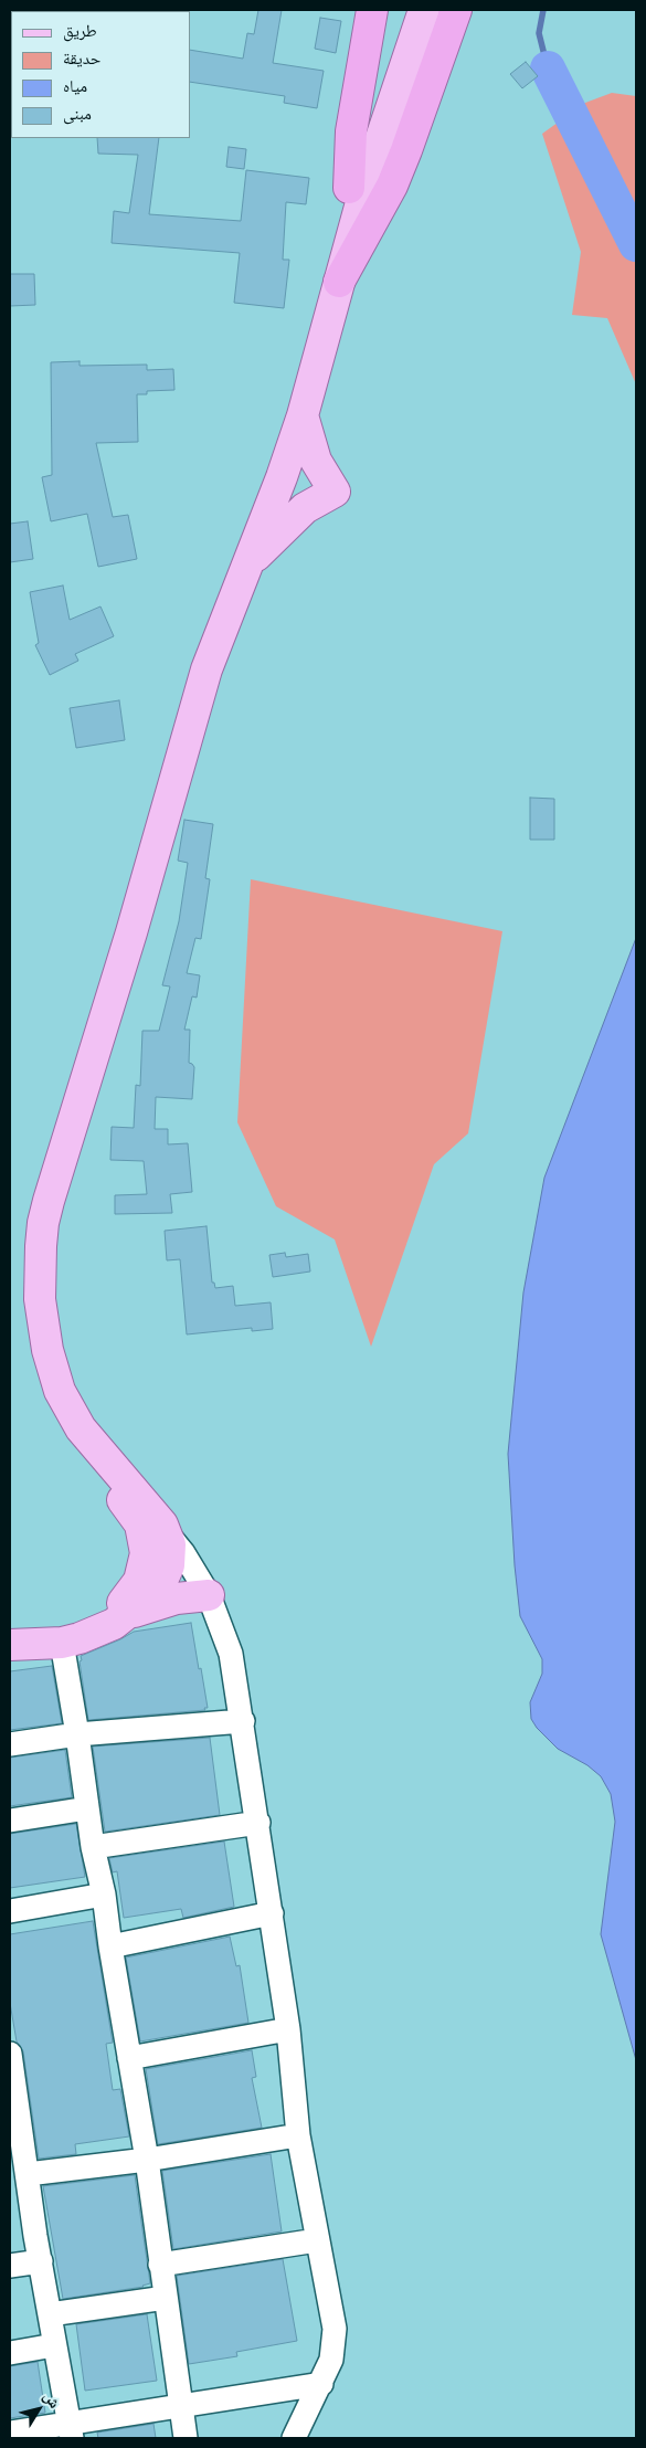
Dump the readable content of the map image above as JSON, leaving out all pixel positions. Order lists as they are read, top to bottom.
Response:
{
  "legend": [
    "طريق",
    "حديقة",
    "مياه",
    "مبنى"
  ],
  "north": "top right"
}
